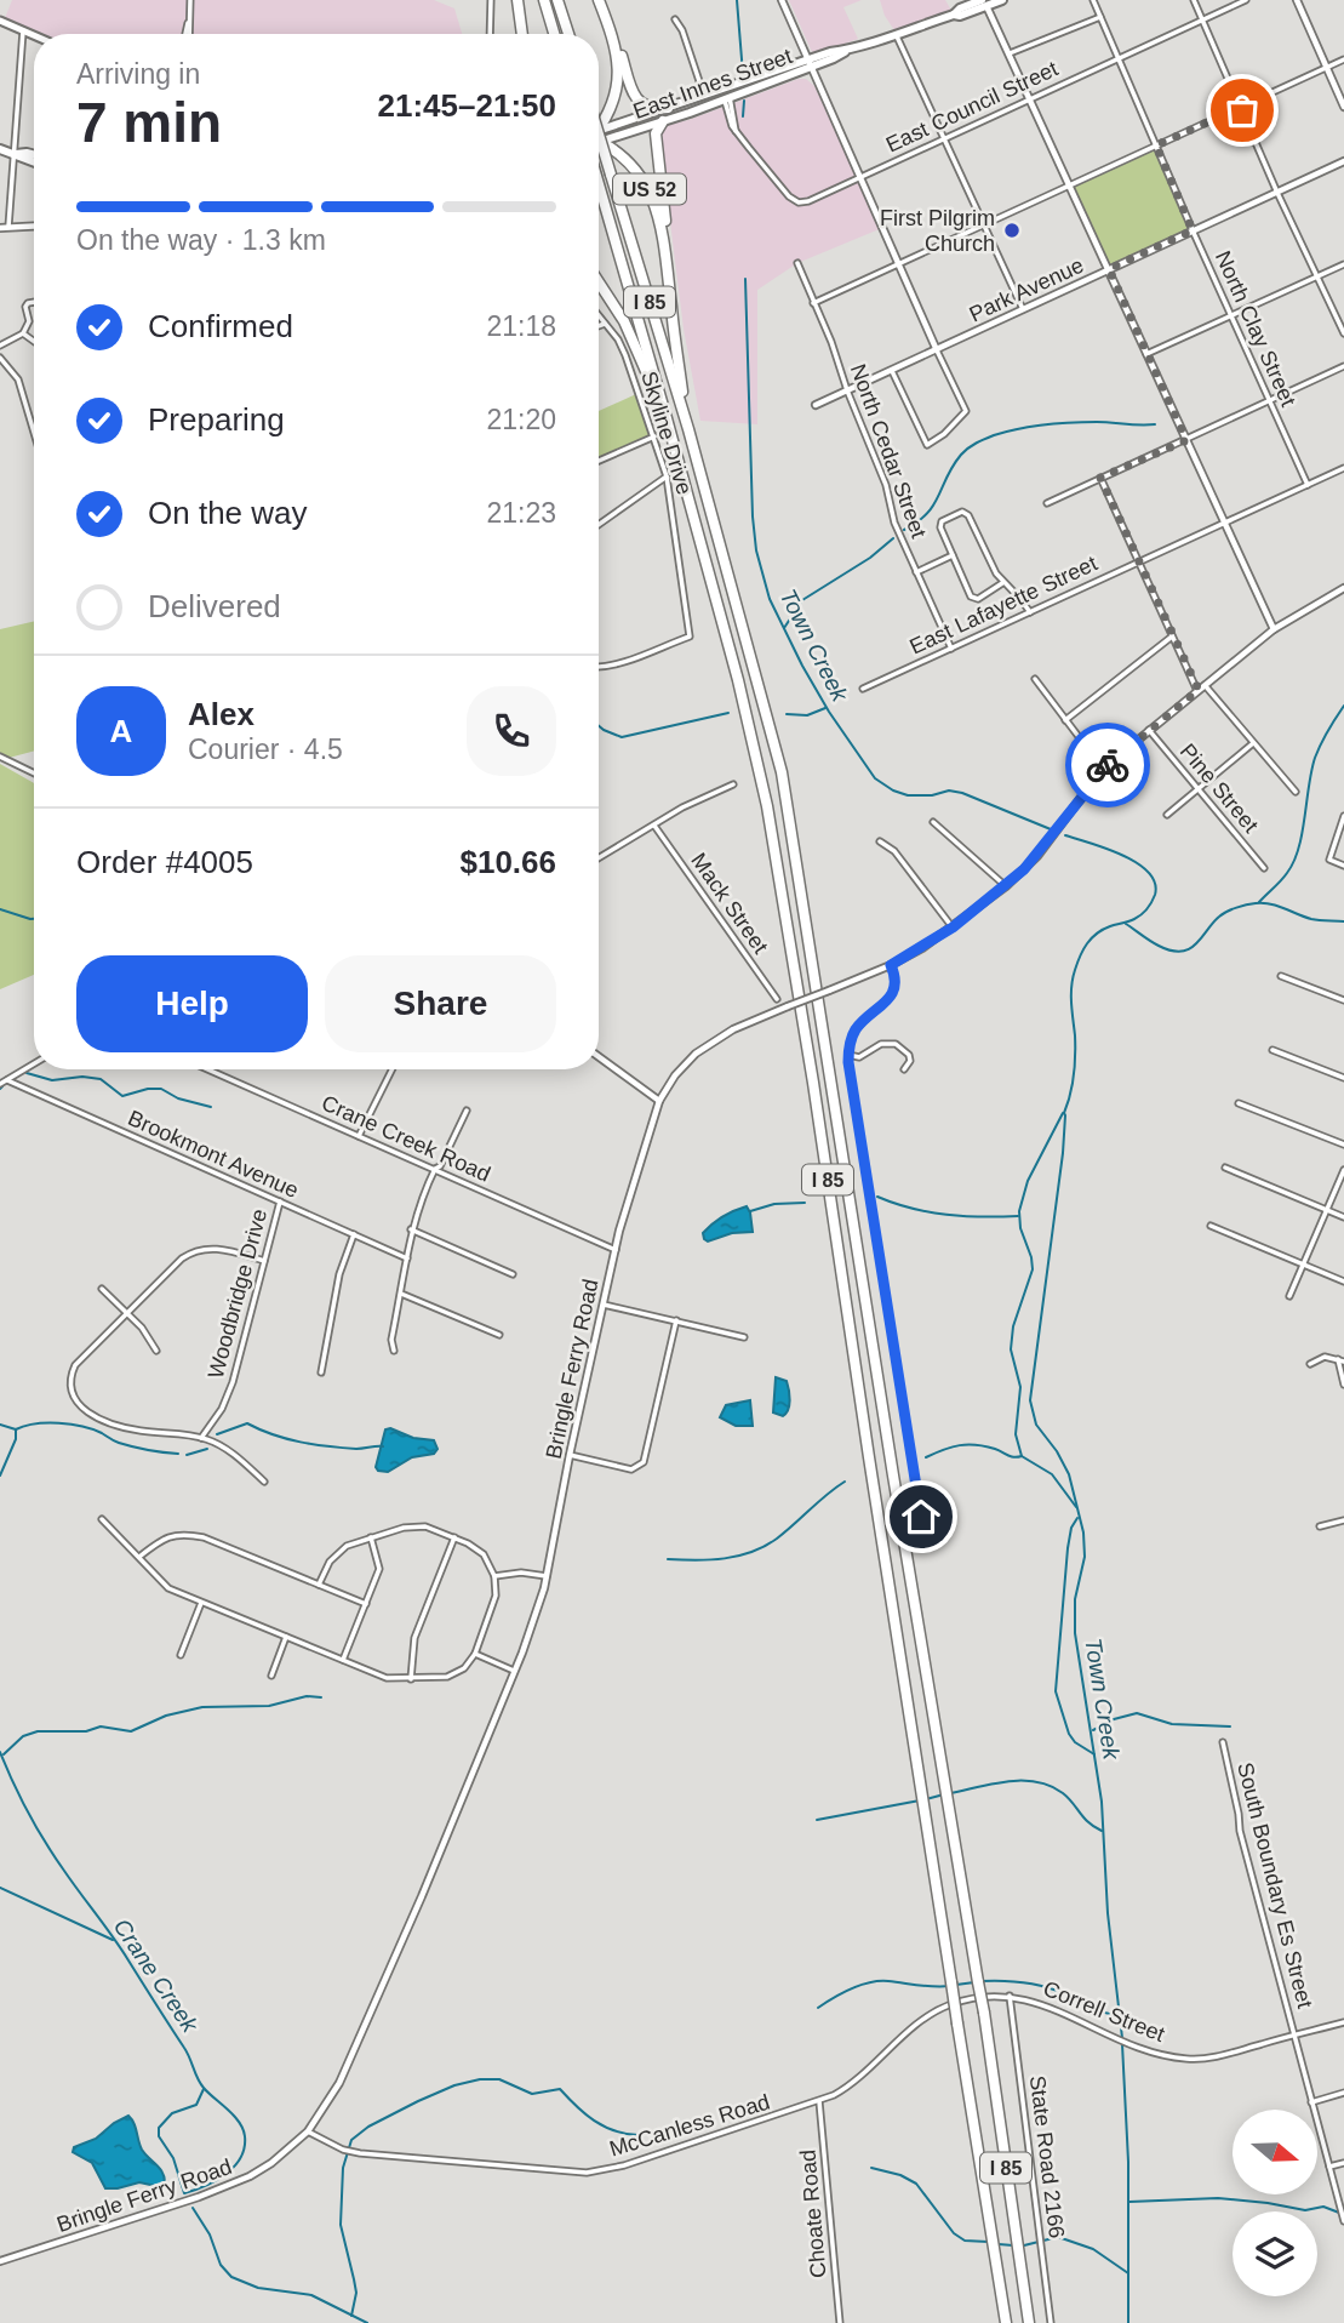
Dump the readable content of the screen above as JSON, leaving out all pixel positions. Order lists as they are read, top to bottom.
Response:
{
  "streets": {
    "highway": ["US 52", "I 85"],
    "main road": ["East Innes Street"],
    "street": [
      "East Council Street",
      "Park Avenue",
      "North Clay Street",
      "Skyline Drive",
      "North Cedar Street",
      "East Lafayette Street",
      "Pine Street",
      "Mack Street",
      "Crane Creek Road",
      "Brookmont Avenue",
      "Woodbridge Drive",
      "Bringle Ferry Road",
      "South Boundary Es Street",
      "Correll Street",
      "McCanless Road",
      "State Road 2166",
      "Choate Road"
    ]
  },
  "crossings": [
    ["East Innes Street", "East Council Street"],
    ["East Council Street", "North Clay Street"],
    ["US 52", "I 85"],
    ["Park Avenue", "North Clay Street"],
    ["Park Avenue", "North Cedar Street"],
    ["North Clay Street", "East Lafayette Street"],
    ["North Cedar Street", "East Lafayette Street"],
    ["Pine Street", "Bringle Ferry Road"],
    ["Crane Creek Road", "Bringle Ferry Road"],
    ["Brookmont Avenue", "Woodbridge Drive"],
    ["Bringle Ferry Road", "McCanless Road"],
    ["South Boundary Es Street", "Correll Street"],
    ["Correll Street", "McCanless Road"],
    ["Correll Street", "State Road 2166"],
    ["McCanless Road", "Choate Road"]
  ],
  "water": ["Town Creek", "Crane Creek"],
  "places": ["First Pilgrim Church"],
  "north": "right",
  "page": {
    "heading": ["7 min", "Arriving in", "21:45–21:50"],
    "panel": [
      "Alex",
      "Courier · 4.5",
      "Order #4005",
      "$10.66"
    ],
    "bar": "On the way · 1.3 km",
    "list": [
      ["Confirmed", "21:18"],
      ["Preparing", "21:20"],
      ["On the way", "21:23"],
      "Delivered"
    ],
    "round": "A",
    "buttons": ["Help", "Share"]
  }
}
